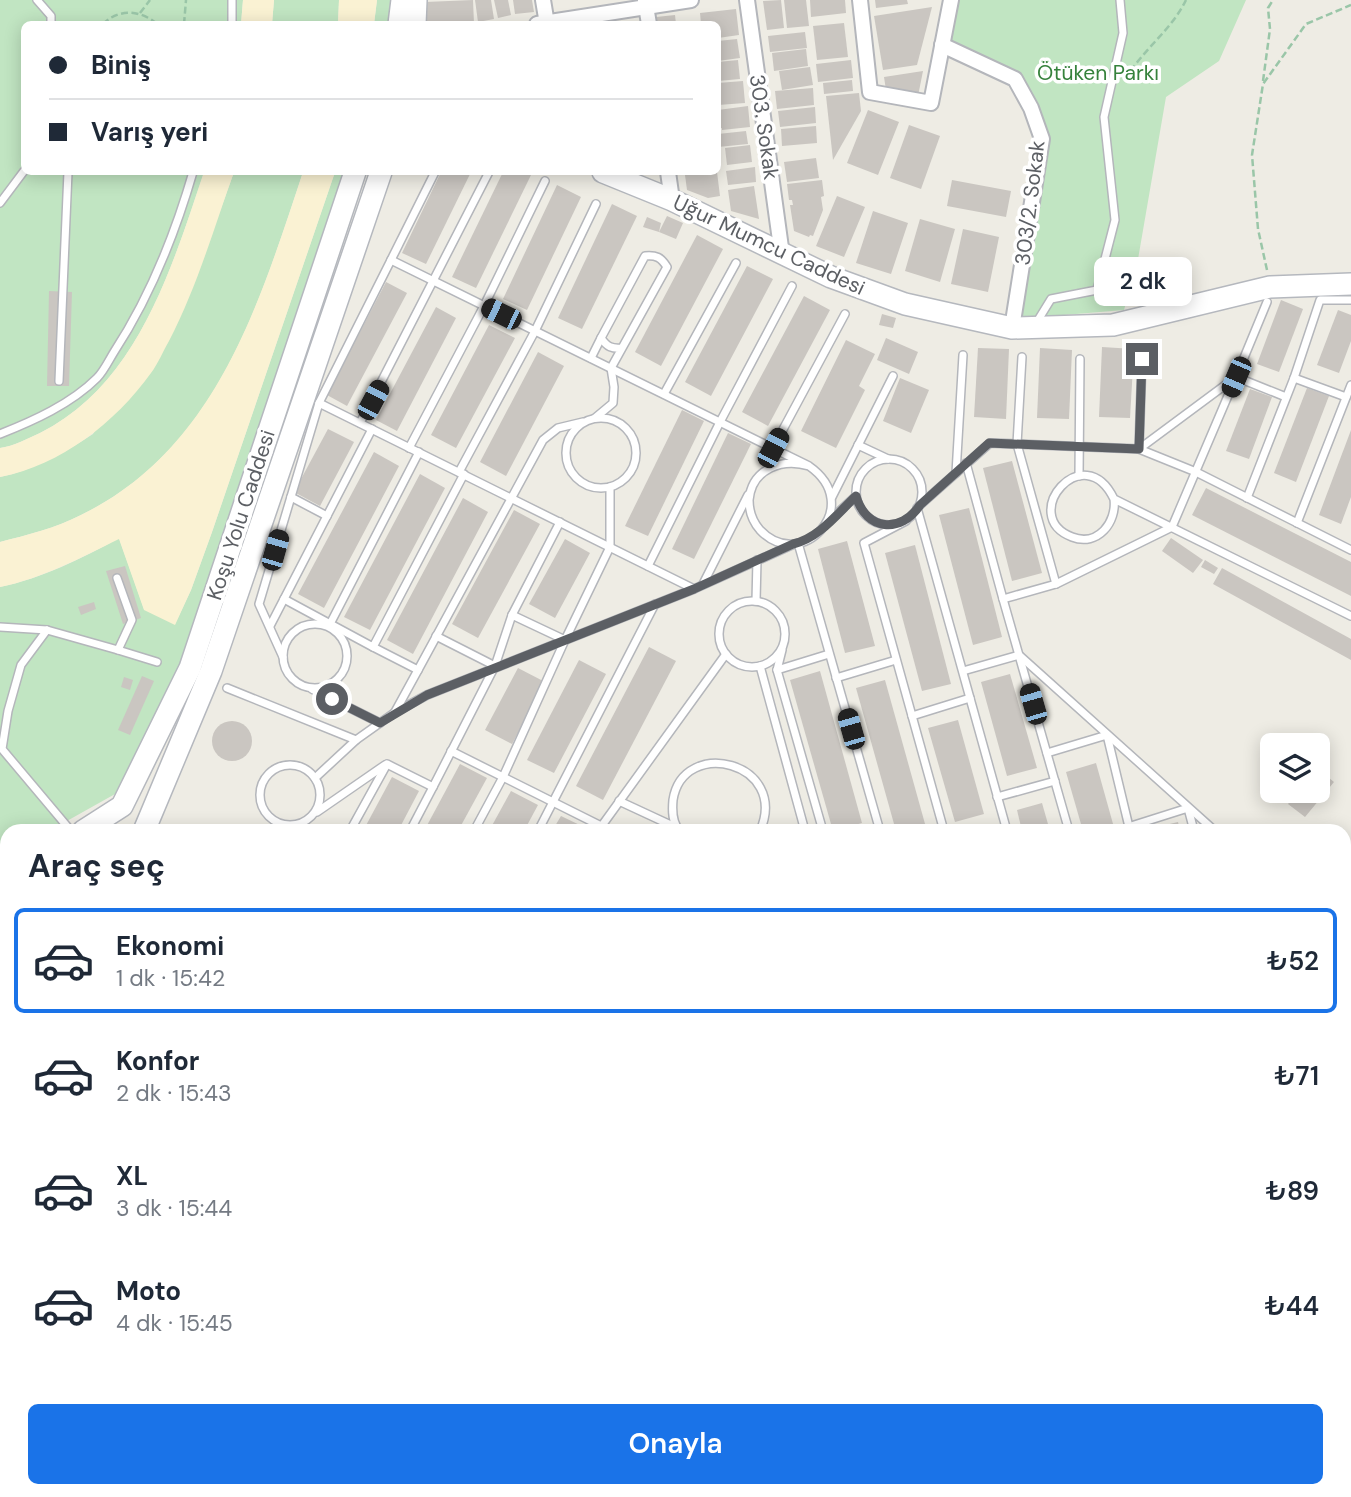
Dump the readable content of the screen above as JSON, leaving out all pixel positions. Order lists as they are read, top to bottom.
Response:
{
  "streets": {
    "main road": ["Uğur Mumcu Caddesi", "Koşu Yolu Caddesi"],
    "street": ["303. Sokak", "303/2. Sokak"]
  },
  "crossings": [
    ["303. Sokak", "Uğur Mumcu Caddesi"],
    ["303/2. Sokak", "Uğur Mumcu Caddesi"]
  ],
  "parks": ["Ötüken Parkı"],
  "page": {
    "banner": ["Biniş", "Varış yeri"],
    "bubble": "2 dk",
    "heading": "Araç seç",
    "list": [
      {
        "name": "Ekonomi",
        "note": "1 dk · 15:42",
        "value": "₺52"
      },
      {
        "name": "Konfor",
        "note": "2 dk · 15:43",
        "value": "₺71"
      },
      {
        "name": "XL",
        "note": "3 dk · 15:44",
        "value": "₺89"
      },
      {
        "name": "Moto",
        "note": "4 dk · 15:45",
        "value": "₺44"
      }
    ],
    "buttons": "Onayla"
  }
}
